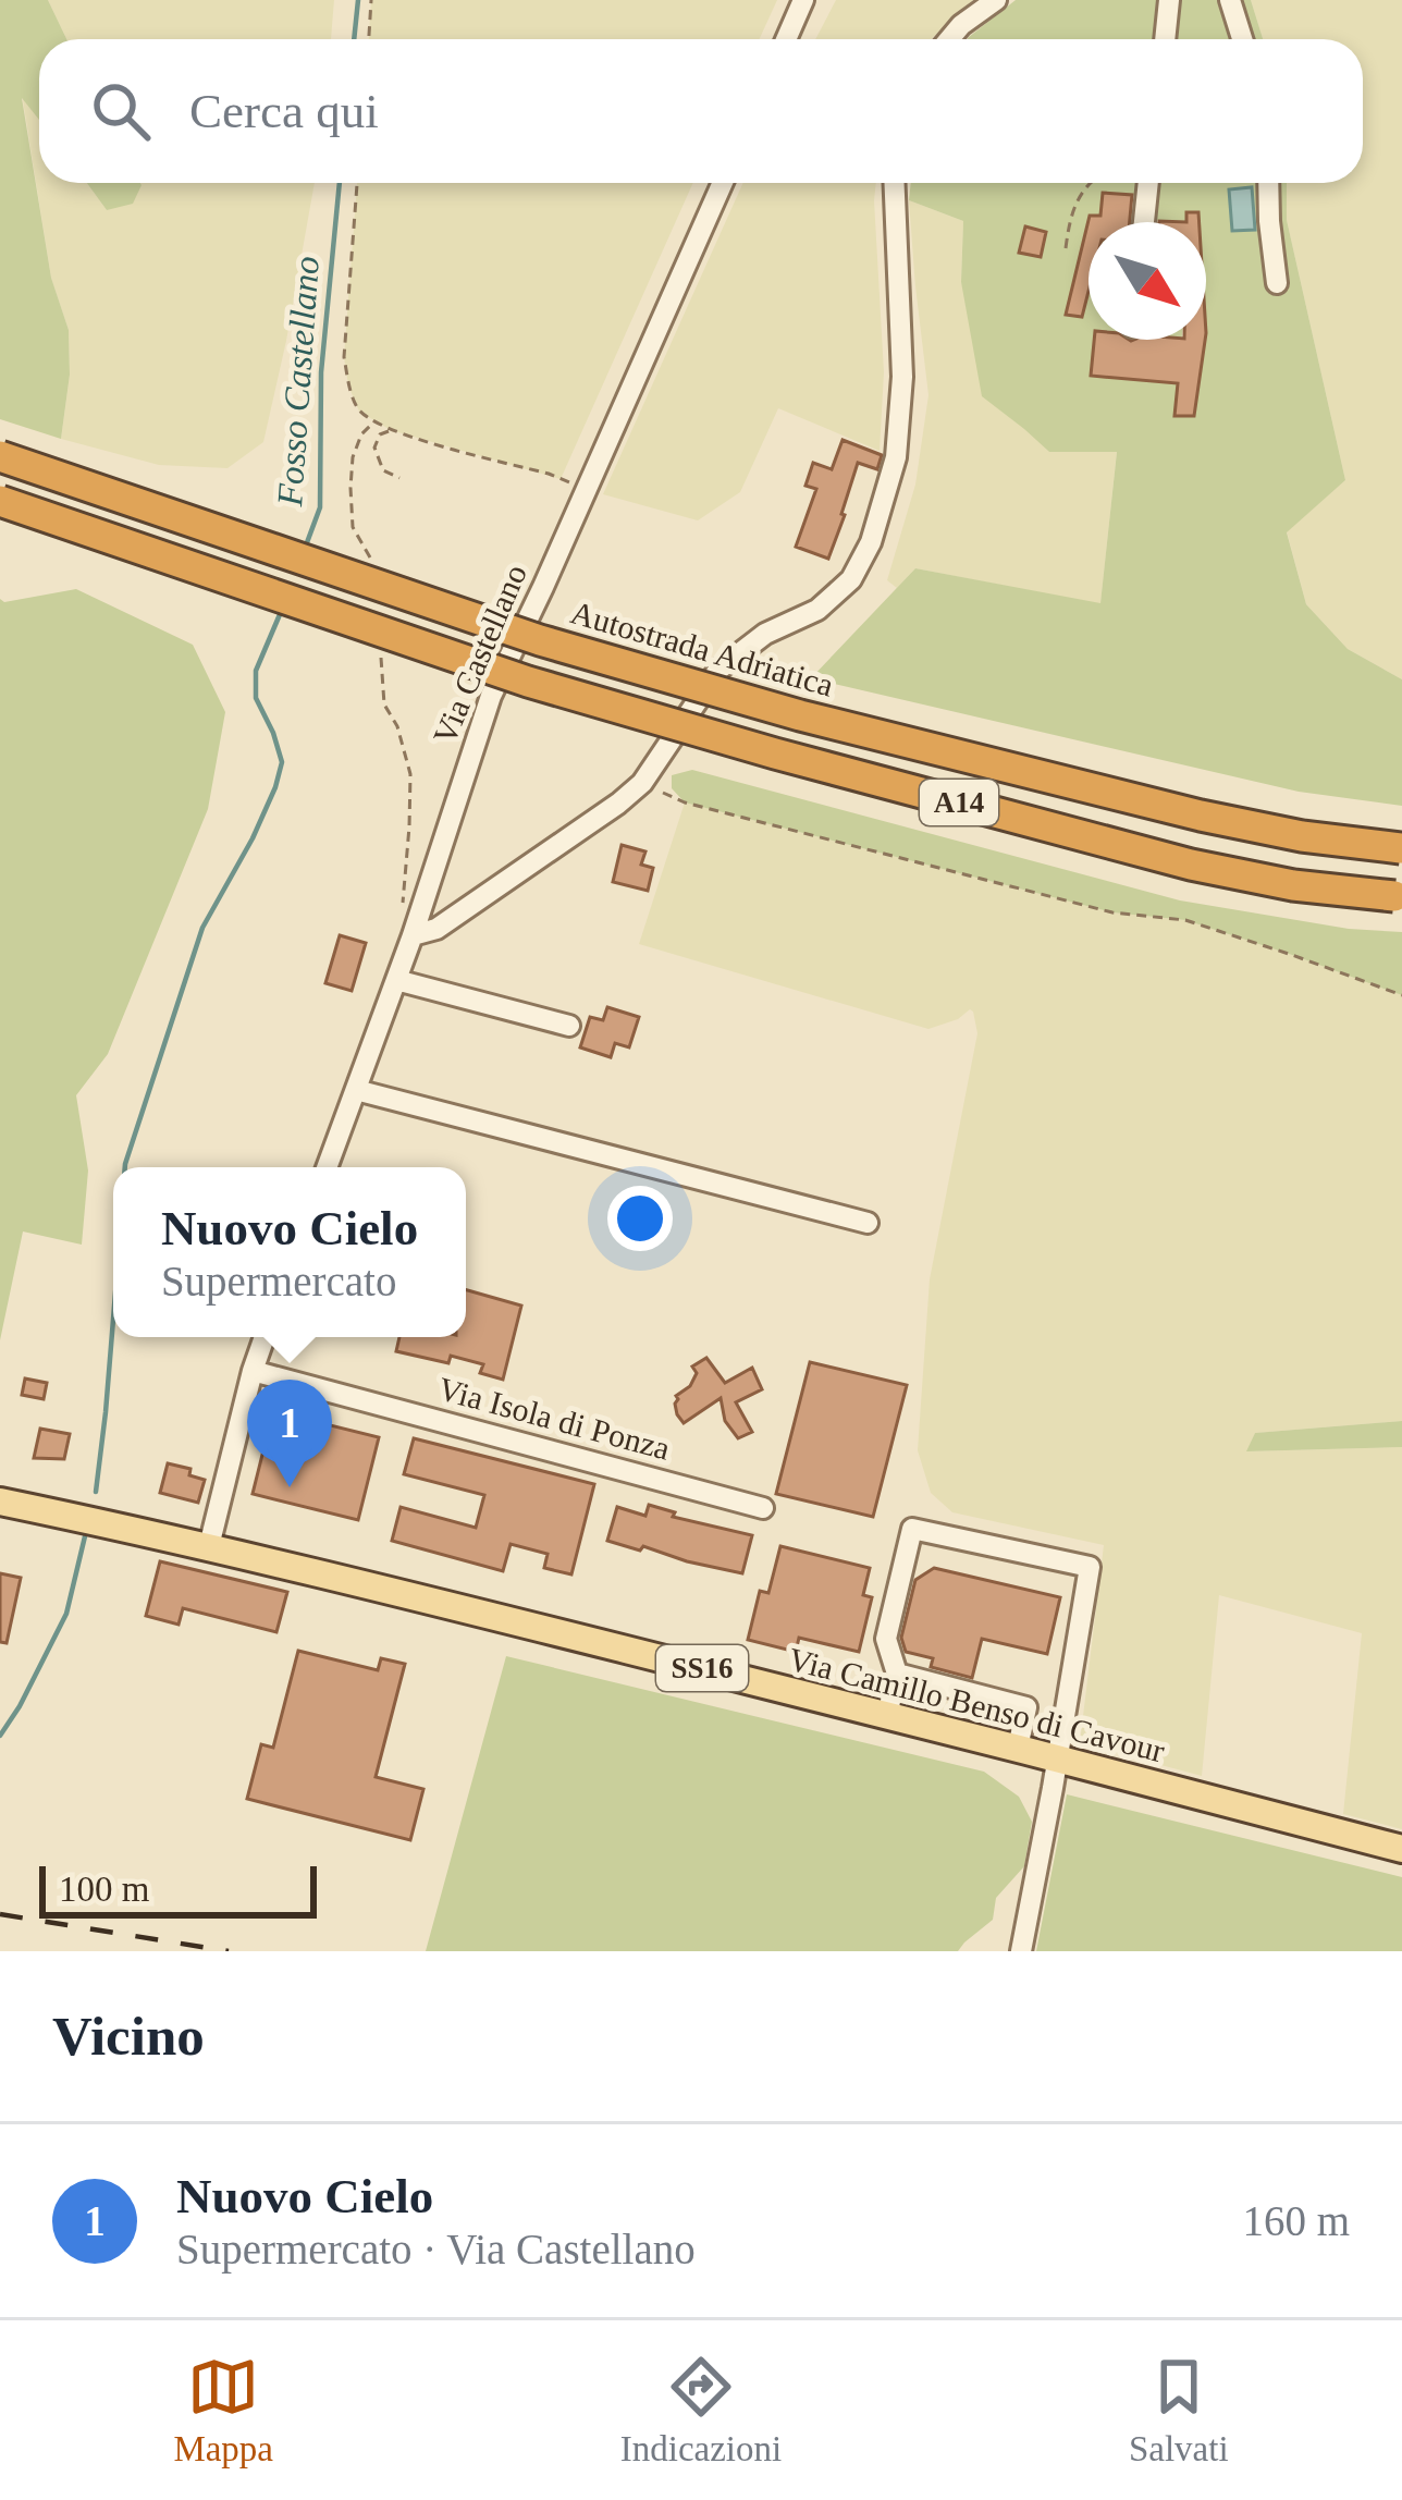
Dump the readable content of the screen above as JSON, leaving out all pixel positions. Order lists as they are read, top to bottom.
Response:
{
  "streets": {
    "highway": ["Autostrada Adriatica", "A14"],
    "main road": ["SS16", "Via Camillo Benso di Cavour"],
    "street": ["Via Castellano", "Via Isola di Ponza"]
  },
  "water": ["Fosso Castellano"],
  "scale_bar": "100 m",
  "north": "bottom right",
  "page": {
    "search": "Cerca qui",
    "popup": ["Nuovo Cielo", "Supermercato"],
    "pins": "1",
    "scale": "100 m",
    "heading": "Vicino",
    "list": [
      {
        "mark": "1",
        "name": "Nuovo Cielo",
        "note": "Supermercato · Via Castellano",
        "value": "160 m"
      }
    ],
    "nav": ["Mappa", "Indicazioni", "Salvati"]
  }
}
